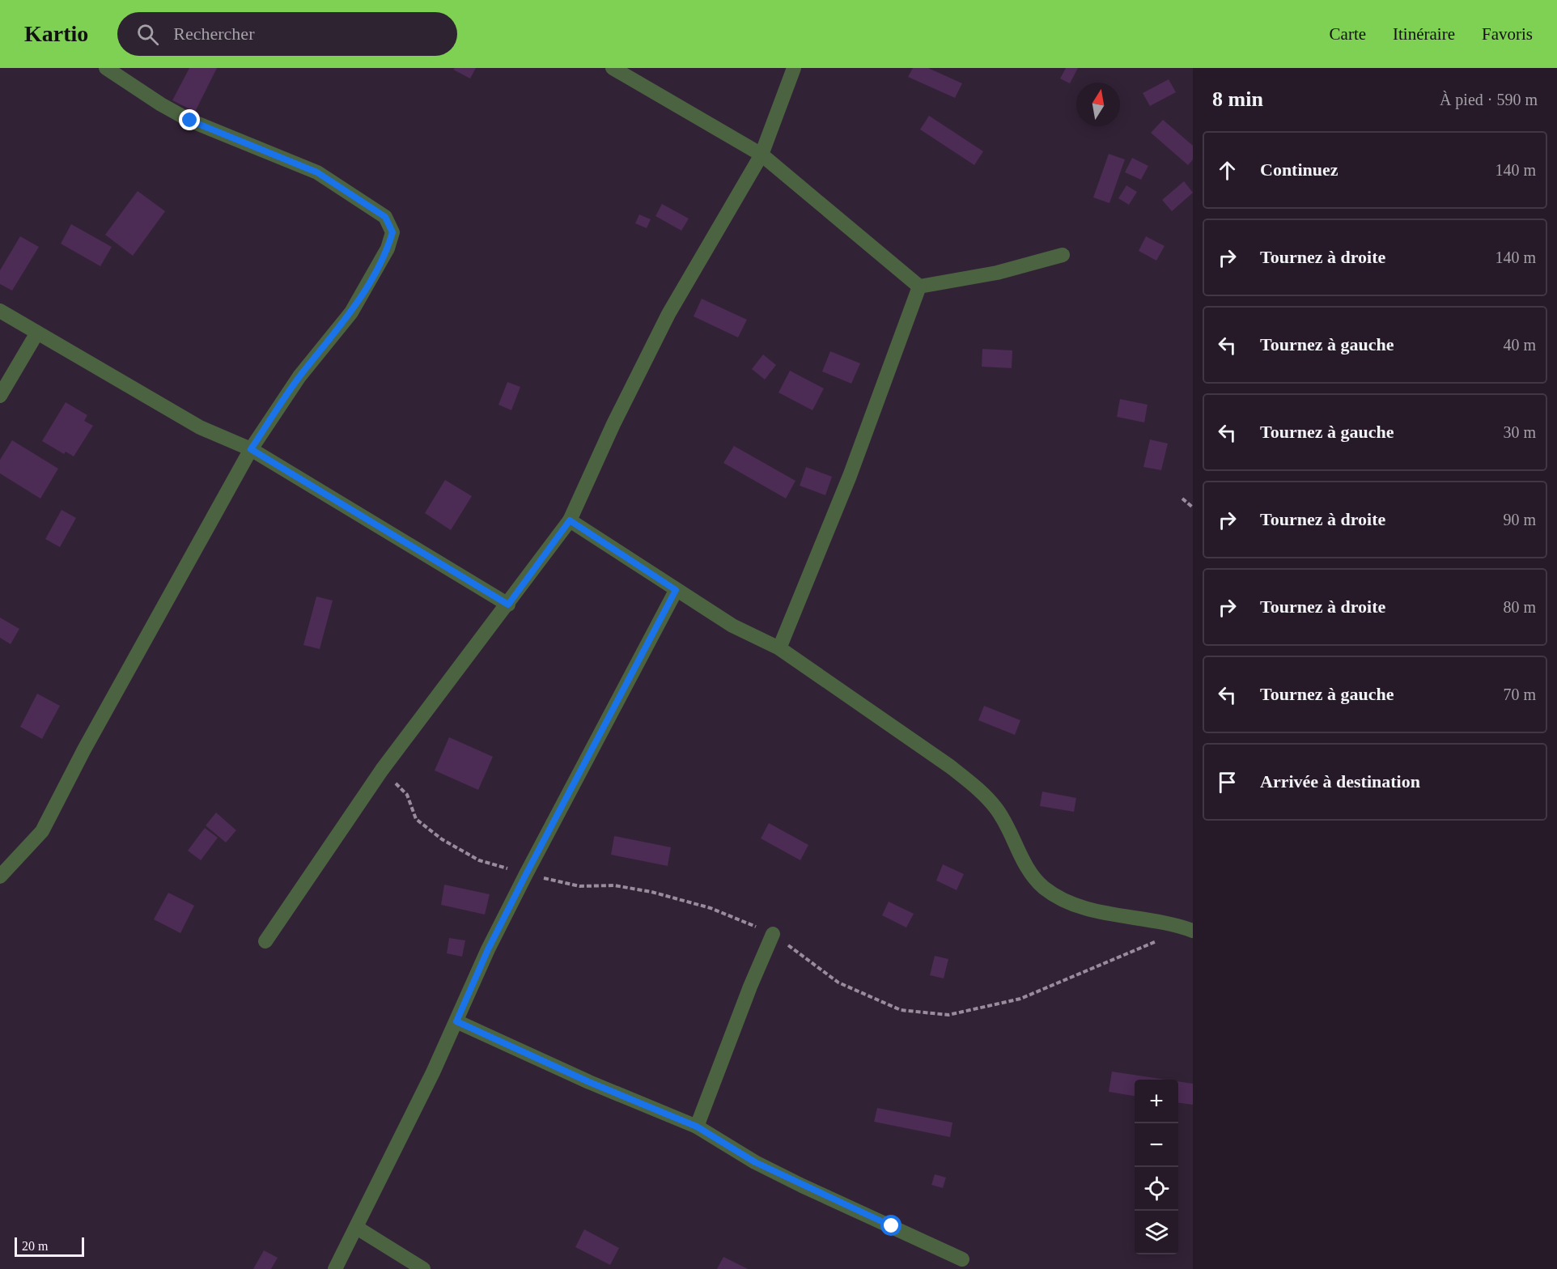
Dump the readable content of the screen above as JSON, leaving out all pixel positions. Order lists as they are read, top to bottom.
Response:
{
  "scale_bar": "20 m",
  "north": "top",
  "page": {
    "header": "Kartio",
    "search": "Rechercher",
    "nav": ["Carte", "Itinéraire", "Favoris"],
    "heading": ["8 min", "À pied · 590 m"],
    "list": [
      ["Continuez", "140 m"],
      ["Tournez à droite", "140 m"],
      ["Tournez à gauche", "40 m"],
      ["Tournez à gauche", "30 m"],
      ["Tournez à droite", "90 m"],
      ["Tournez à droite", "80 m"],
      ["Tournez à gauche", "70 m"],
      "Arrivée à destination"
    ],
    "map_buttons": ["+", "−"],
    "scale": "20 m"
  }
}
